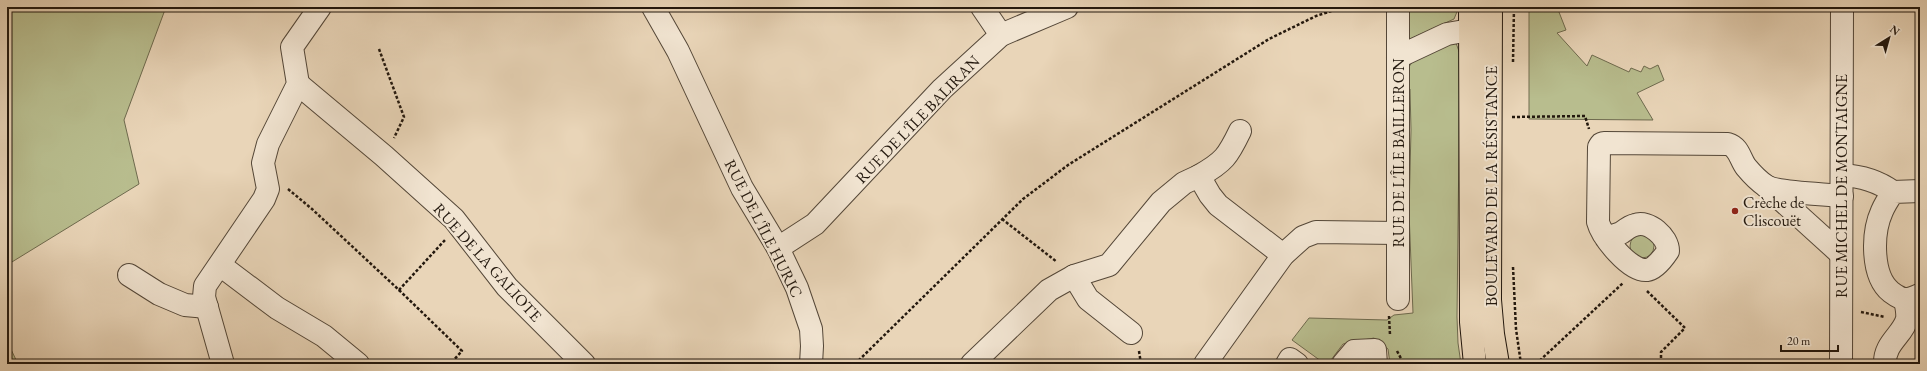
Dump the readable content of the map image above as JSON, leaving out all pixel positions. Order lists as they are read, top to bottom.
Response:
{
  "streets": {
    "main road": ["BOULEVARD DE LA RÉSISTANCE"],
    "street": [
      "RUE DE L'ÎLE BALIRAN",
      "RUE DE L'ÎLE BAILLERON",
      "RUE MICHEL DE MONTAIGNE",
      "RUE DE L'ÎLE HURIC",
      "RUE DE LA GALIOTE"
    ]
  },
  "crossings": [
    ["RUE DE L'ÎLE BALIRAN", "RUE DE L'ÎLE HURIC"]
  ],
  "places": ["Crèche de Cliscouët"],
  "scale_bar": "20 m",
  "north": "top right"
}
